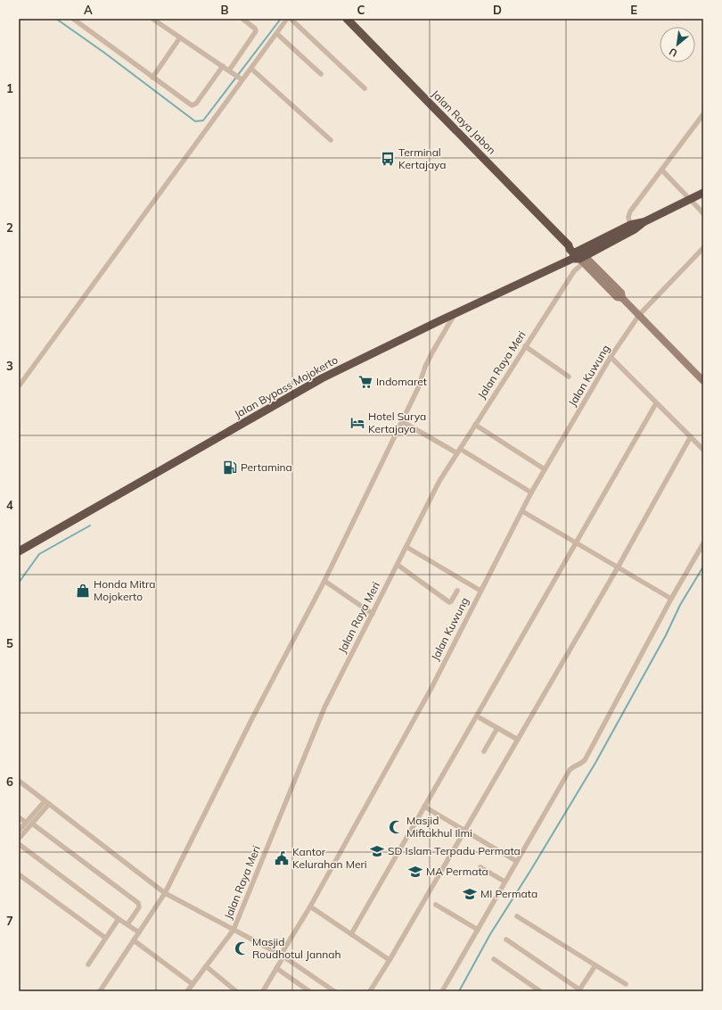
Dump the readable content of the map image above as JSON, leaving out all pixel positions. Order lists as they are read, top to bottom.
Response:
{
  "streets": {
    "highway": ["Jalan Raya Jabon", "Jalan Bypass Mojokerto"],
    "street": ["Jalan Raya Meri", "Jalan Kuwung"]
  },
  "crossings": [
    ["Jalan Raya Jabon", "Jalan Raya Meri"],
    ["Jalan Raya Jabon", "Jalan Bypass Mojokerto"],
    ["Jalan Raya Meri", "Jalan Bypass Mojokerto"]
  ],
  "places": {
    "bus stop": ["Terminal Kertajaya"],
    "supermarket": ["Indomaret"],
    "hotel": ["Hotel Surya Kertajaya"],
    "fuel station": ["Pertamina"],
    "shop": ["Honda Mitra Mojokerto"],
    "mosque": ["Masjid Miftakhul Ilmi", "Masjid Roudhotul Jannah"],
    "school or university": ["SD Islam Terpadu Permata", "MA Permata", "MI Permata"],
    "public building": ["Kantor Kelurahan Meri"]
  },
  "north": "bottom left",
  "grid": {
    "columns": [
      "A",
      "B",
      "C",
      "D",
      "E"
    ],
    "rows": [
      "1",
      "2",
      "3",
      "4",
      "5",
      "6",
      "7"
    ]
  }
}
